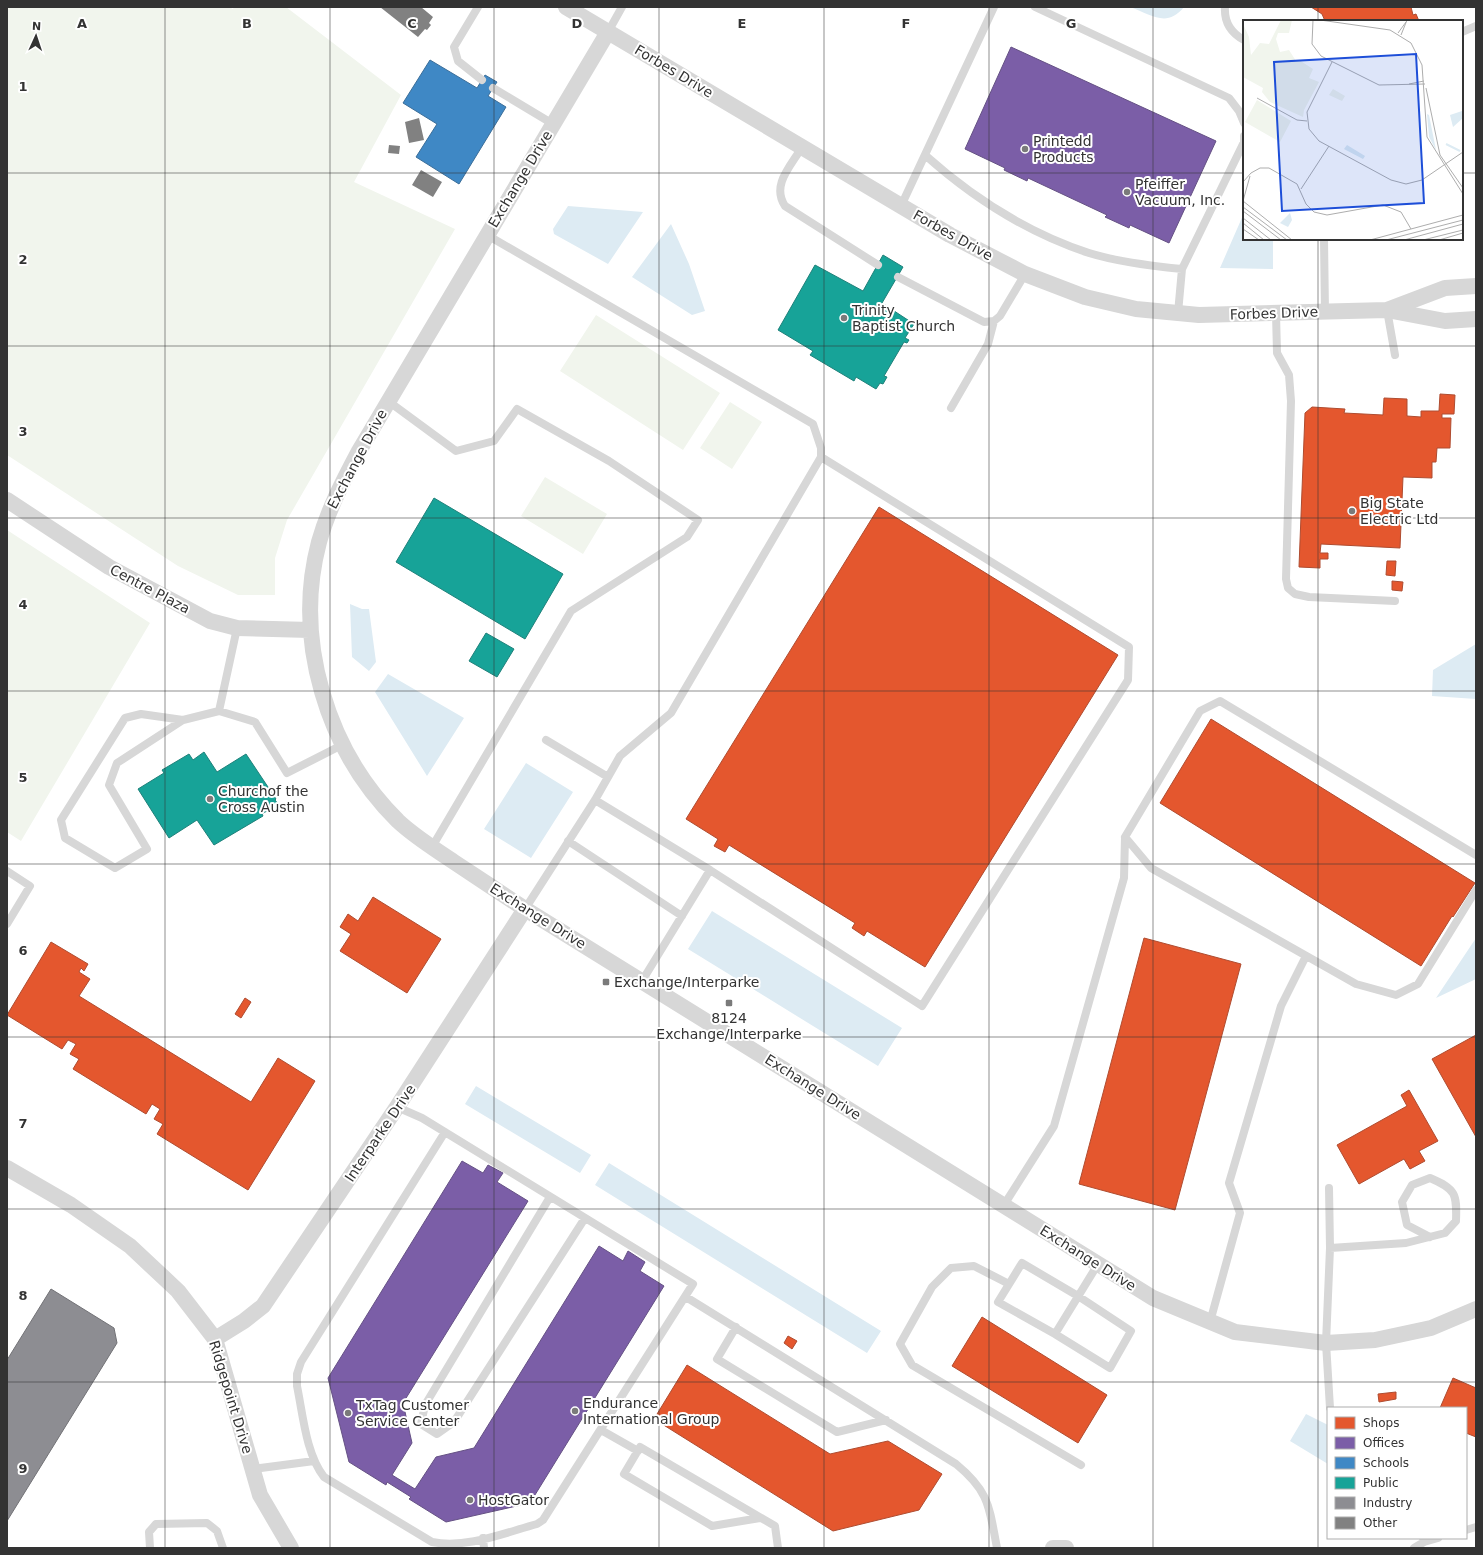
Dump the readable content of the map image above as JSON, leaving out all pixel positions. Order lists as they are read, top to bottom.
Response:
{
  "streets": {
    "street": [
      "Forbes Drive",
      "Exchange Drive",
      "Centre Plaza",
      "Interparke Drive",
      "Ridgepoint Drive"
    ]
  },
  "crossings": [
    ["Forbes Drive", "Exchange Drive"],
    ["Exchange Drive", "Centre Plaza"],
    ["Exchange Drive", "Interparke Drive"],
    ["Interparke Drive", "Ridgepoint Drive"]
  ],
  "places": {
    "other": [
      "Printedd Products",
      "Pfeiffer Vacuum, Inc.",
      "Trinity Baptist Church",
      "Big State Electric Ltd",
      "Churchof the Cross Austin",
      "Endurance International Group",
      "TxTag Customer Service Center",
      "HostGator"
    ],
    "transit": ["Exchange/Interparke", "8124 Exchange/Interparke"]
  },
  "legend": [
    "Shops",
    "Offices",
    "Schools",
    "Public",
    "Industry",
    "Other"
  ],
  "north": "top",
  "grid": {
    "columns": [
      "A",
      "B",
      "C",
      "D",
      "E",
      "F",
      "G"
    ],
    "rows": [
      "1",
      "2",
      "3",
      "4",
      "5",
      "6",
      "7",
      "8",
      "9"
    ]
  }
}
